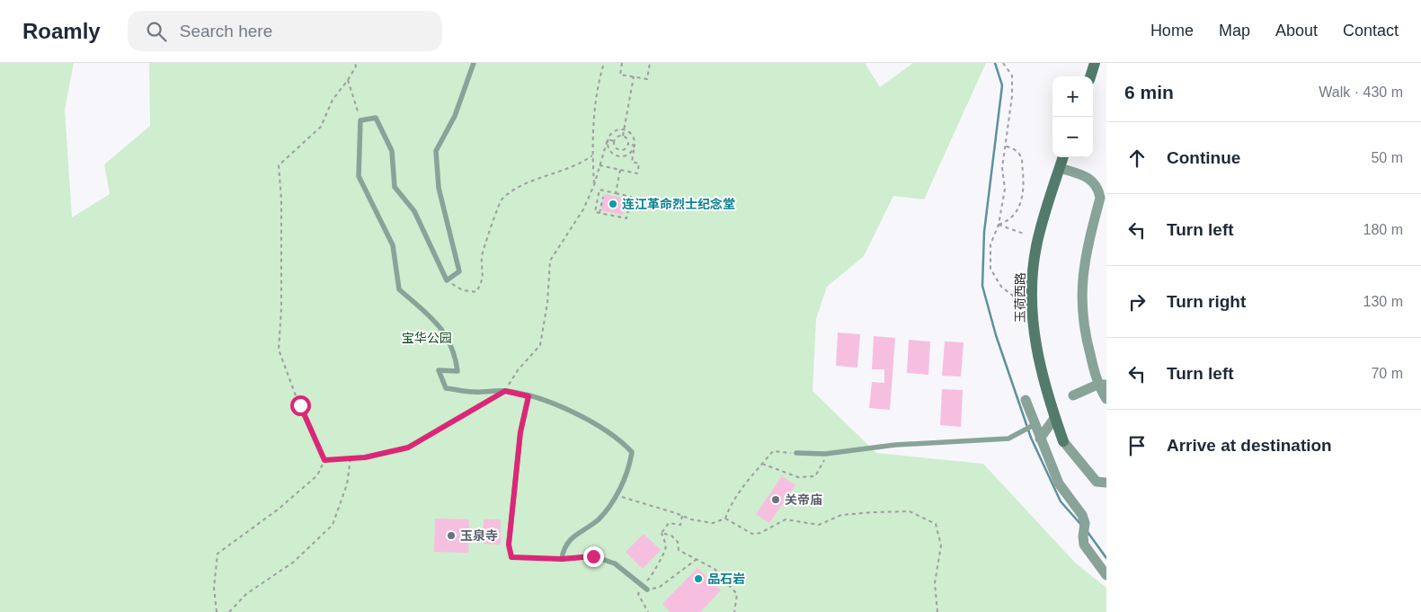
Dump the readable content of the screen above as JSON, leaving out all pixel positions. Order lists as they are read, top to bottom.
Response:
{
  "streets": {
    "main road": ["玉荷西路"]
  },
  "parks": ["宝华公园"],
  "places": [
    "连江革命烈士纪念堂",
    "关帝庙",
    "玉泉寺",
    "品石岩"
  ],
  "page": {
    "header": "Roamly",
    "search": "Search here",
    "nav": [
      "Home",
      "Map",
      "About",
      "Contact"
    ],
    "heading": ["6 min", "Walk · 430 m"],
    "map_buttons": ["+", "−"],
    "list": [
      ["Continue", "50 m"],
      ["Turn left", "180 m"],
      ["Turn right", "130 m"],
      ["Turn left", "70 m"],
      "Arrive at destination"
    ]
  }
}
